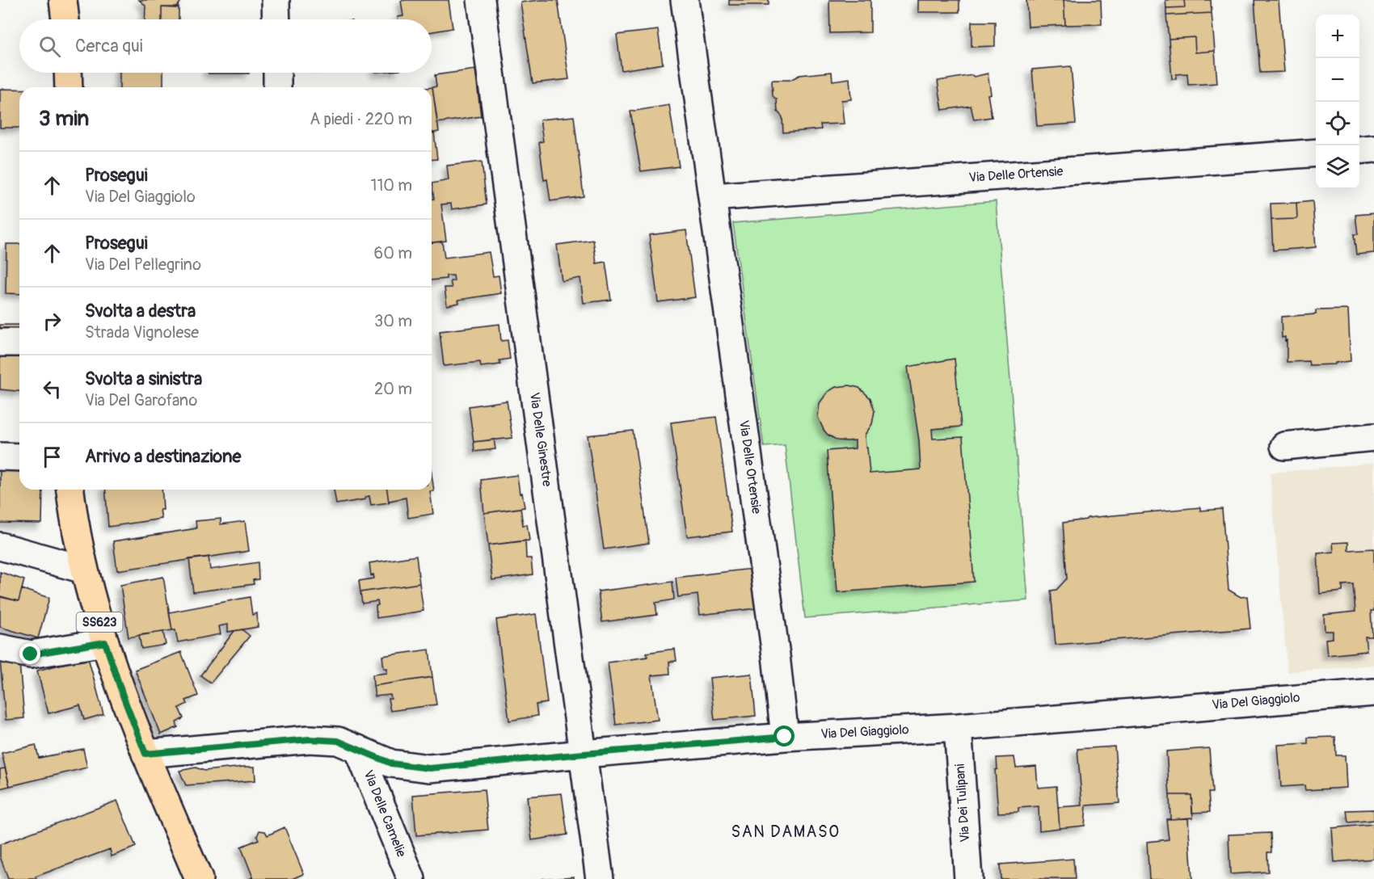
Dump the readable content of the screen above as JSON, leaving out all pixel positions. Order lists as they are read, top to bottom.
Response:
{
  "streets": {
    "main road": ["SS623"],
    "street": [
      "Via Delle Ortensie",
      "Via Delle Ginestre",
      "Via Del Giaggiolo",
      "Via Dei Tulipani",
      "Via Delle Camelie"
    ]
  },
  "crossings": [
    ["Via Delle Ortensie", "Via Del Giaggiolo"],
    ["Via Delle Ginestre", "Via Del Giaggiolo"],
    ["SS623", "Via Del Giaggiolo"],
    ["Via Del Giaggiolo", "Via Dei Tulipani"],
    ["Via Del Giaggiolo", "Via Delle Camelie"]
  ],
  "districts": ["SAN DAMASO"],
  "page": {
    "map_buttons": ["+", "−"],
    "search": "Cerca qui",
    "heading": ["3 min", "A piedi · 220 m"],
    "list": [
      ["Prosegui", "Via Del Giaggiolo", "110 m"],
      ["Prosegui", "Via Del Pellegrino", "60 m"],
      ["Svolta a destra", "Strada Vignolese", "30 m"],
      ["Svolta a sinistra", "Via Del Garofano", "20 m"],
      "Arrivo a destinazione"
    ]
  }
}
